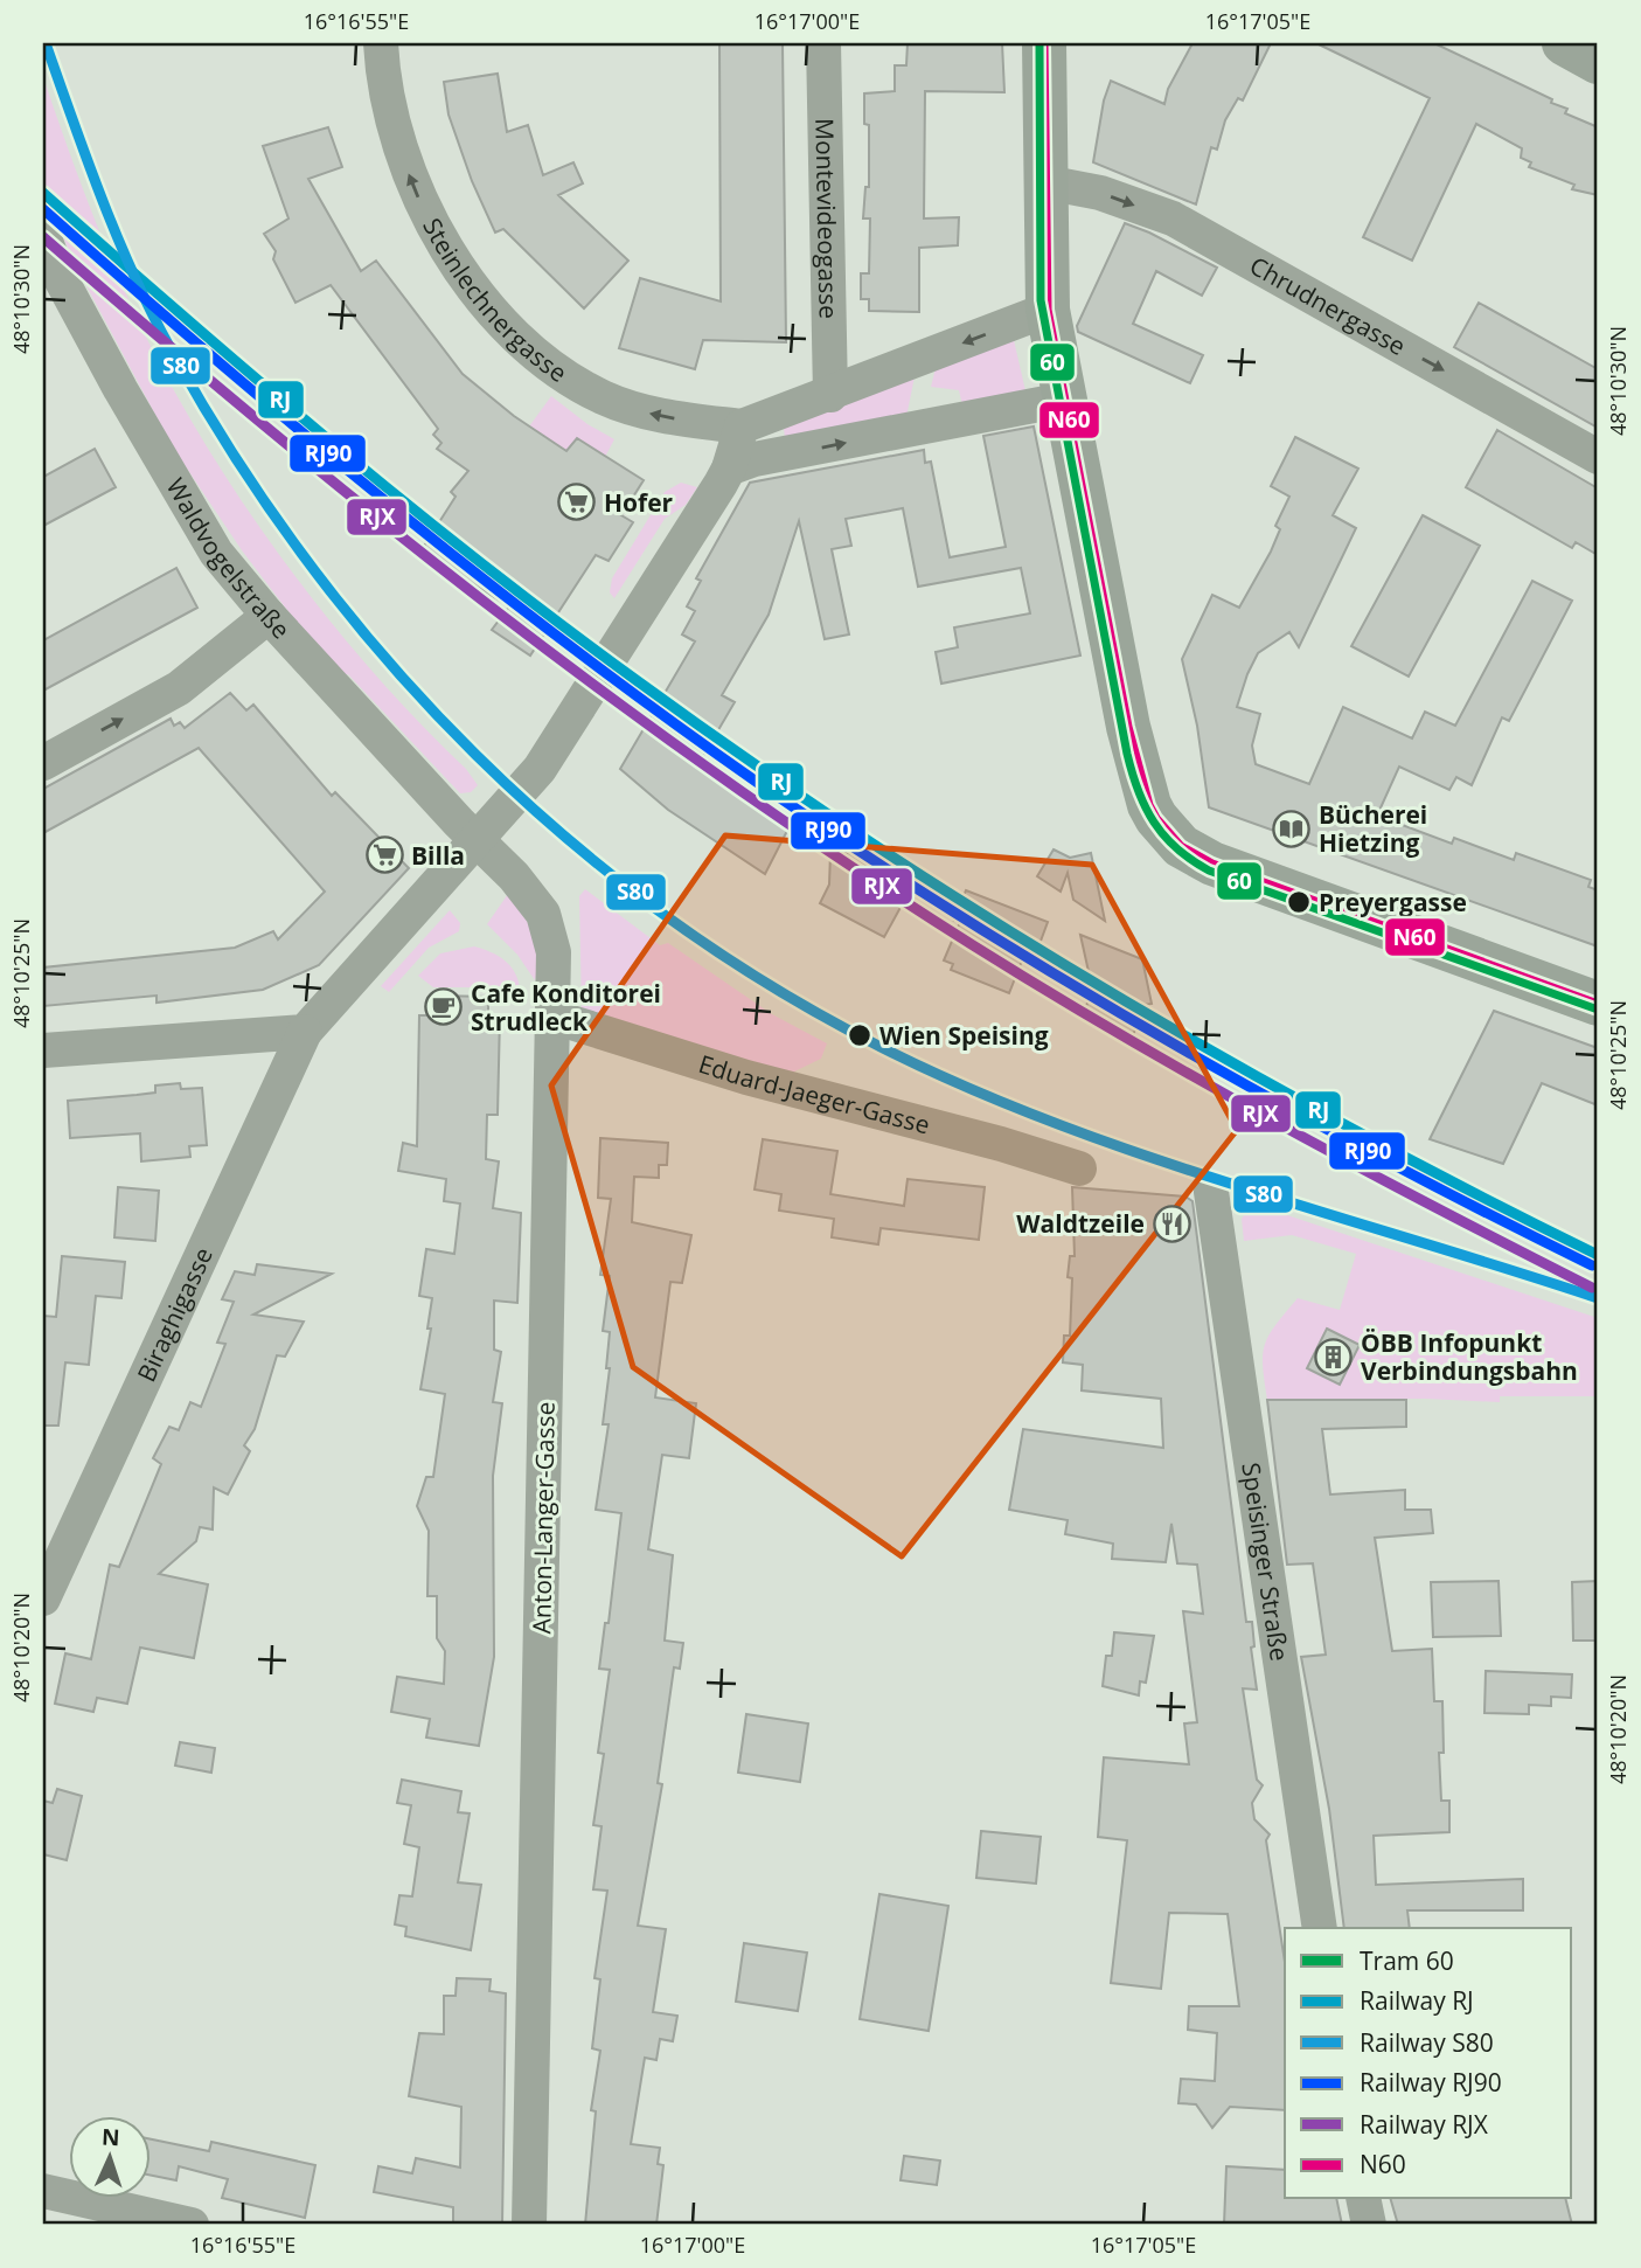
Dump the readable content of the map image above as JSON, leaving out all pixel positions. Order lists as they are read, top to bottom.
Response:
{
  "streets": {
    "street": [
      "Montevideogasse",
      "Steinlechnergasse",
      "Chrudnergasse",
      "Waldvogelstraße",
      "Eduard-Jaeger-Gasse",
      "Biraghigasse",
      "Anton-Langer-Gasse",
      "Speisinger Straße"
    ]
  },
  "crossings": [
    ["Steinlechnergasse", "Biraghigasse"],
    ["Waldvogelstraße", "Biraghigasse"],
    ["Waldvogelstraße", "Anton-Langer-Gasse"],
    ["Eduard-Jaeger-Gasse", "Anton-Langer-Gasse"],
    ["Biraghigasse", "Anton-Langer-Gasse"]
  ],
  "one_way": ["Steinlechnergasse", "Chrudnergasse"],
  "places": {
    "supermarket": ["Hofer", "Billa"],
    "library": ["Bücherei Hietzing"],
    "other": ["Preyergasse", "Wien Speising"],
    "cafe": ["Cafe Konditorei Strudleck"],
    "restaurant": ["Waldtzeile"],
    "building": ["ÖBB Infopunkt Verbindungsbahn"]
  },
  "lines": [
    "tram line 60",
    "rail line S80",
    "transit line N60",
    "rail line RJ",
    "rail line RJ90",
    "rail line RJX"
  ],
  "legend": [
    "Tram 60",
    "Railway RJ",
    "Railway S80",
    "Railway RJ90",
    "Railway RJX",
    "N60"
  ],
  "north": "top",
  "coordinates": [
    "16°16'55\"E",
    "16°17'00\"E",
    "16°17'05\"E",
    "48°10'30\"N",
    "48°10'25\"N",
    "48°10'20\"N"
  ]
}
